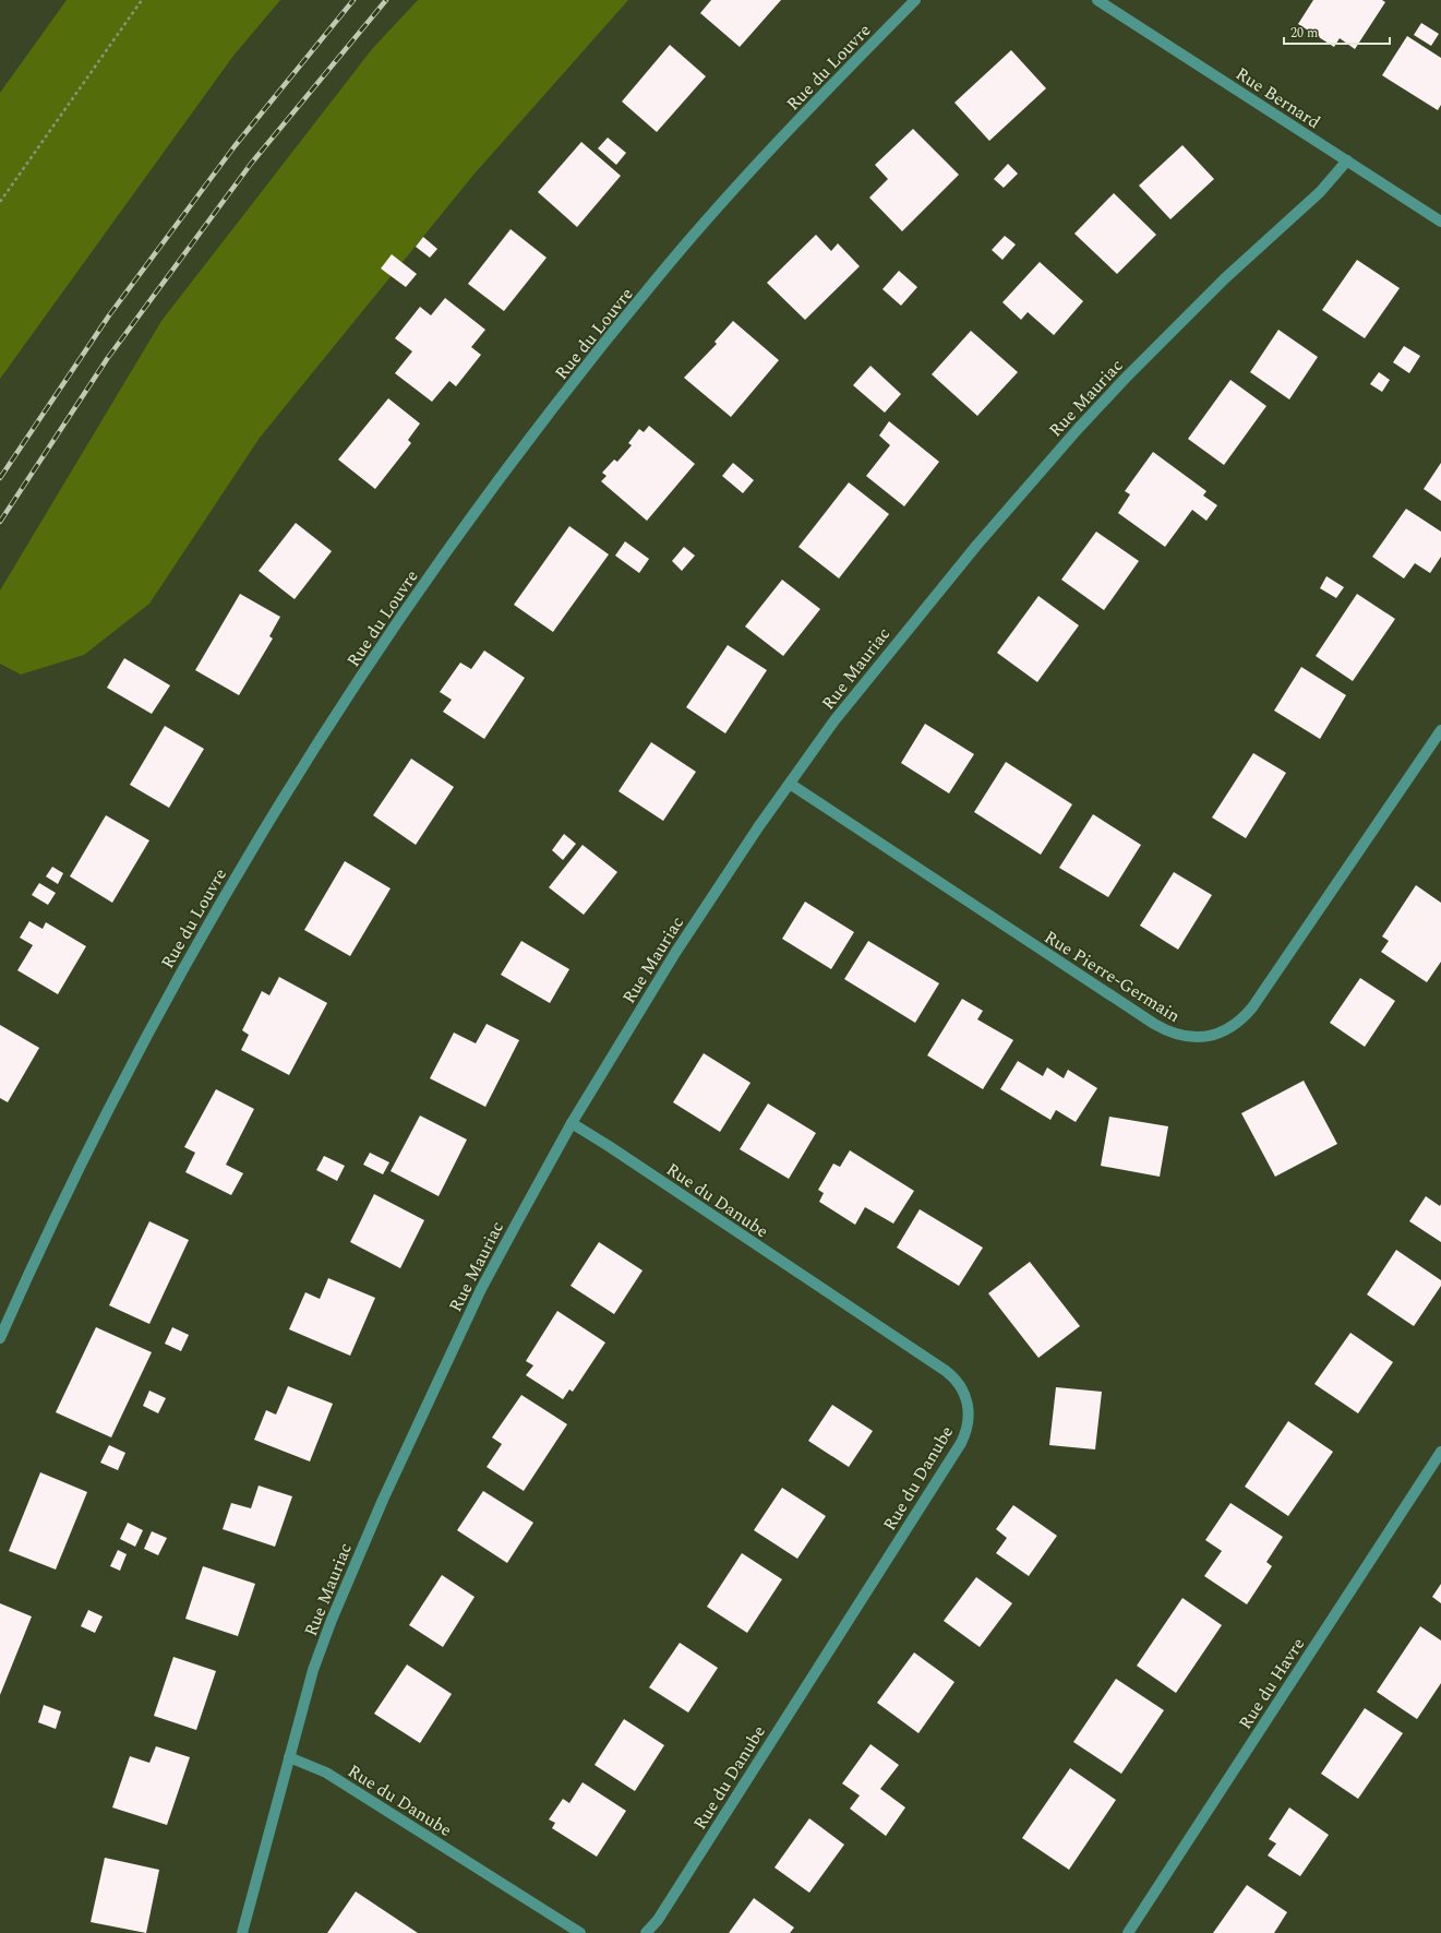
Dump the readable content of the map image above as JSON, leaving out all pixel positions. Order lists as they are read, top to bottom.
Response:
{
  "streets": {
    "street": [
      "Rue du Louvre",
      "Rue Bernard",
      "Rue Mauriac",
      "Rue Pierre-Germain",
      "Rue du Danube",
      "Rue du Havre"
    ]
  },
  "crossings": [
    ["Rue Bernard", "Rue Mauriac"],
    ["Rue Mauriac", "Rue Pierre-Germain"],
    ["Rue Mauriac", "Rue du Danube"]
  ],
  "scale_bar": "20 m"
}
